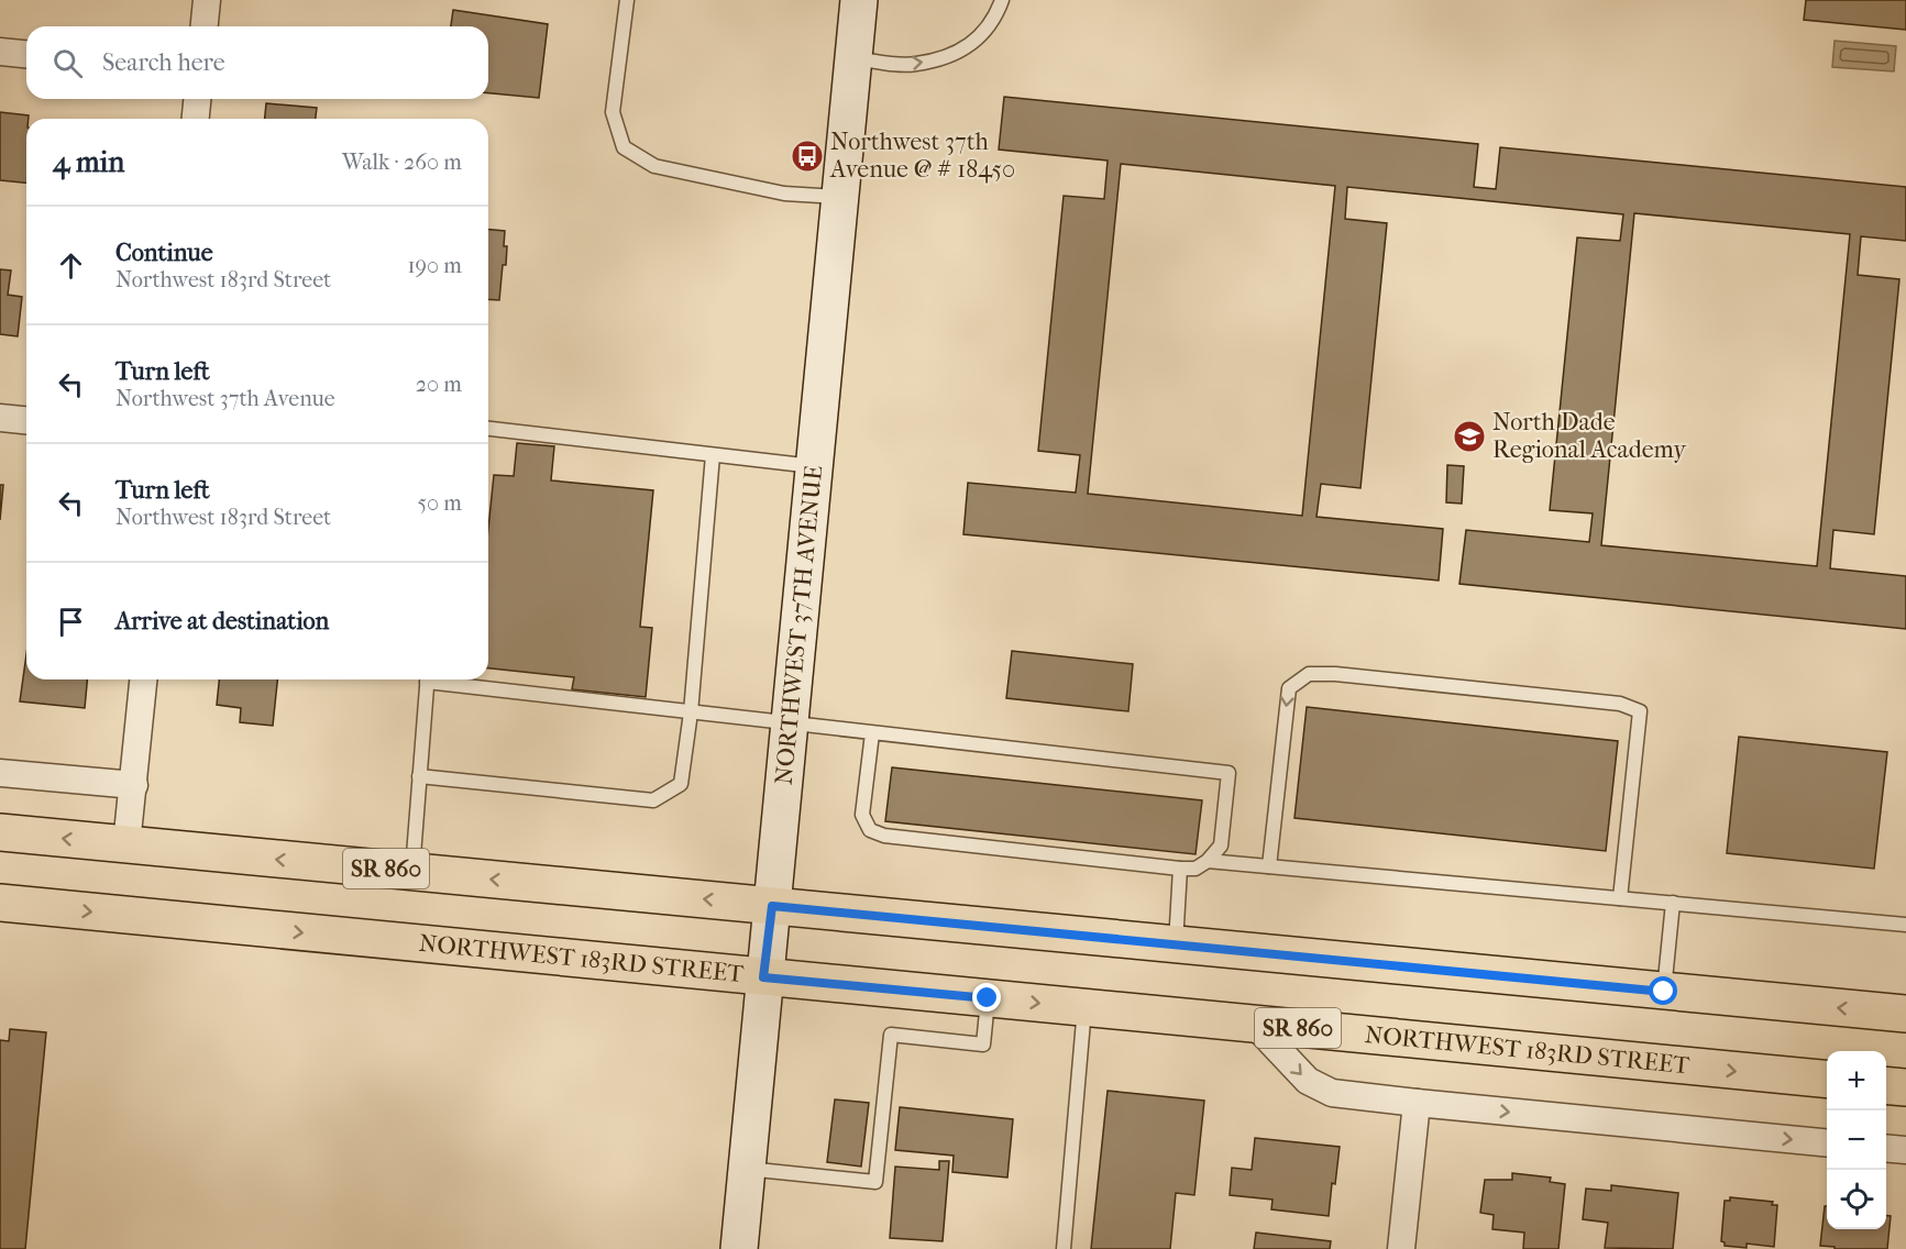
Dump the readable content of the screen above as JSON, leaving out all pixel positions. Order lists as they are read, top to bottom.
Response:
{
  "streets": {
    "main road": ["NORTHWEST 37TH AVENUE", "SR 860", "NORTHWEST 183RD STREET"]
  },
  "crossings": [
    ["NORTHWEST 37TH AVENUE", "SR 860"],
    ["NORTHWEST 37TH AVENUE", "NORTHWEST 183RD STREET"]
  ],
  "places": {
    "bus stop": ["Northwest 37th Avenue @ # 18450"],
    "school or university": ["North Dade Regional Academy"]
  },
  "page": {
    "search": "Search here",
    "heading": ["4 min", "Walk · 260 m"],
    "list": [
      ["Continue", "Northwest 183rd Street", "190 m"],
      ["Turn left", "Northwest 37th Avenue", "20 m"],
      ["Turn left", "Northwest 183rd Street", "50 m"],
      "Arrive at destination"
    ],
    "map_buttons": ["+", "−"]
  }
}
